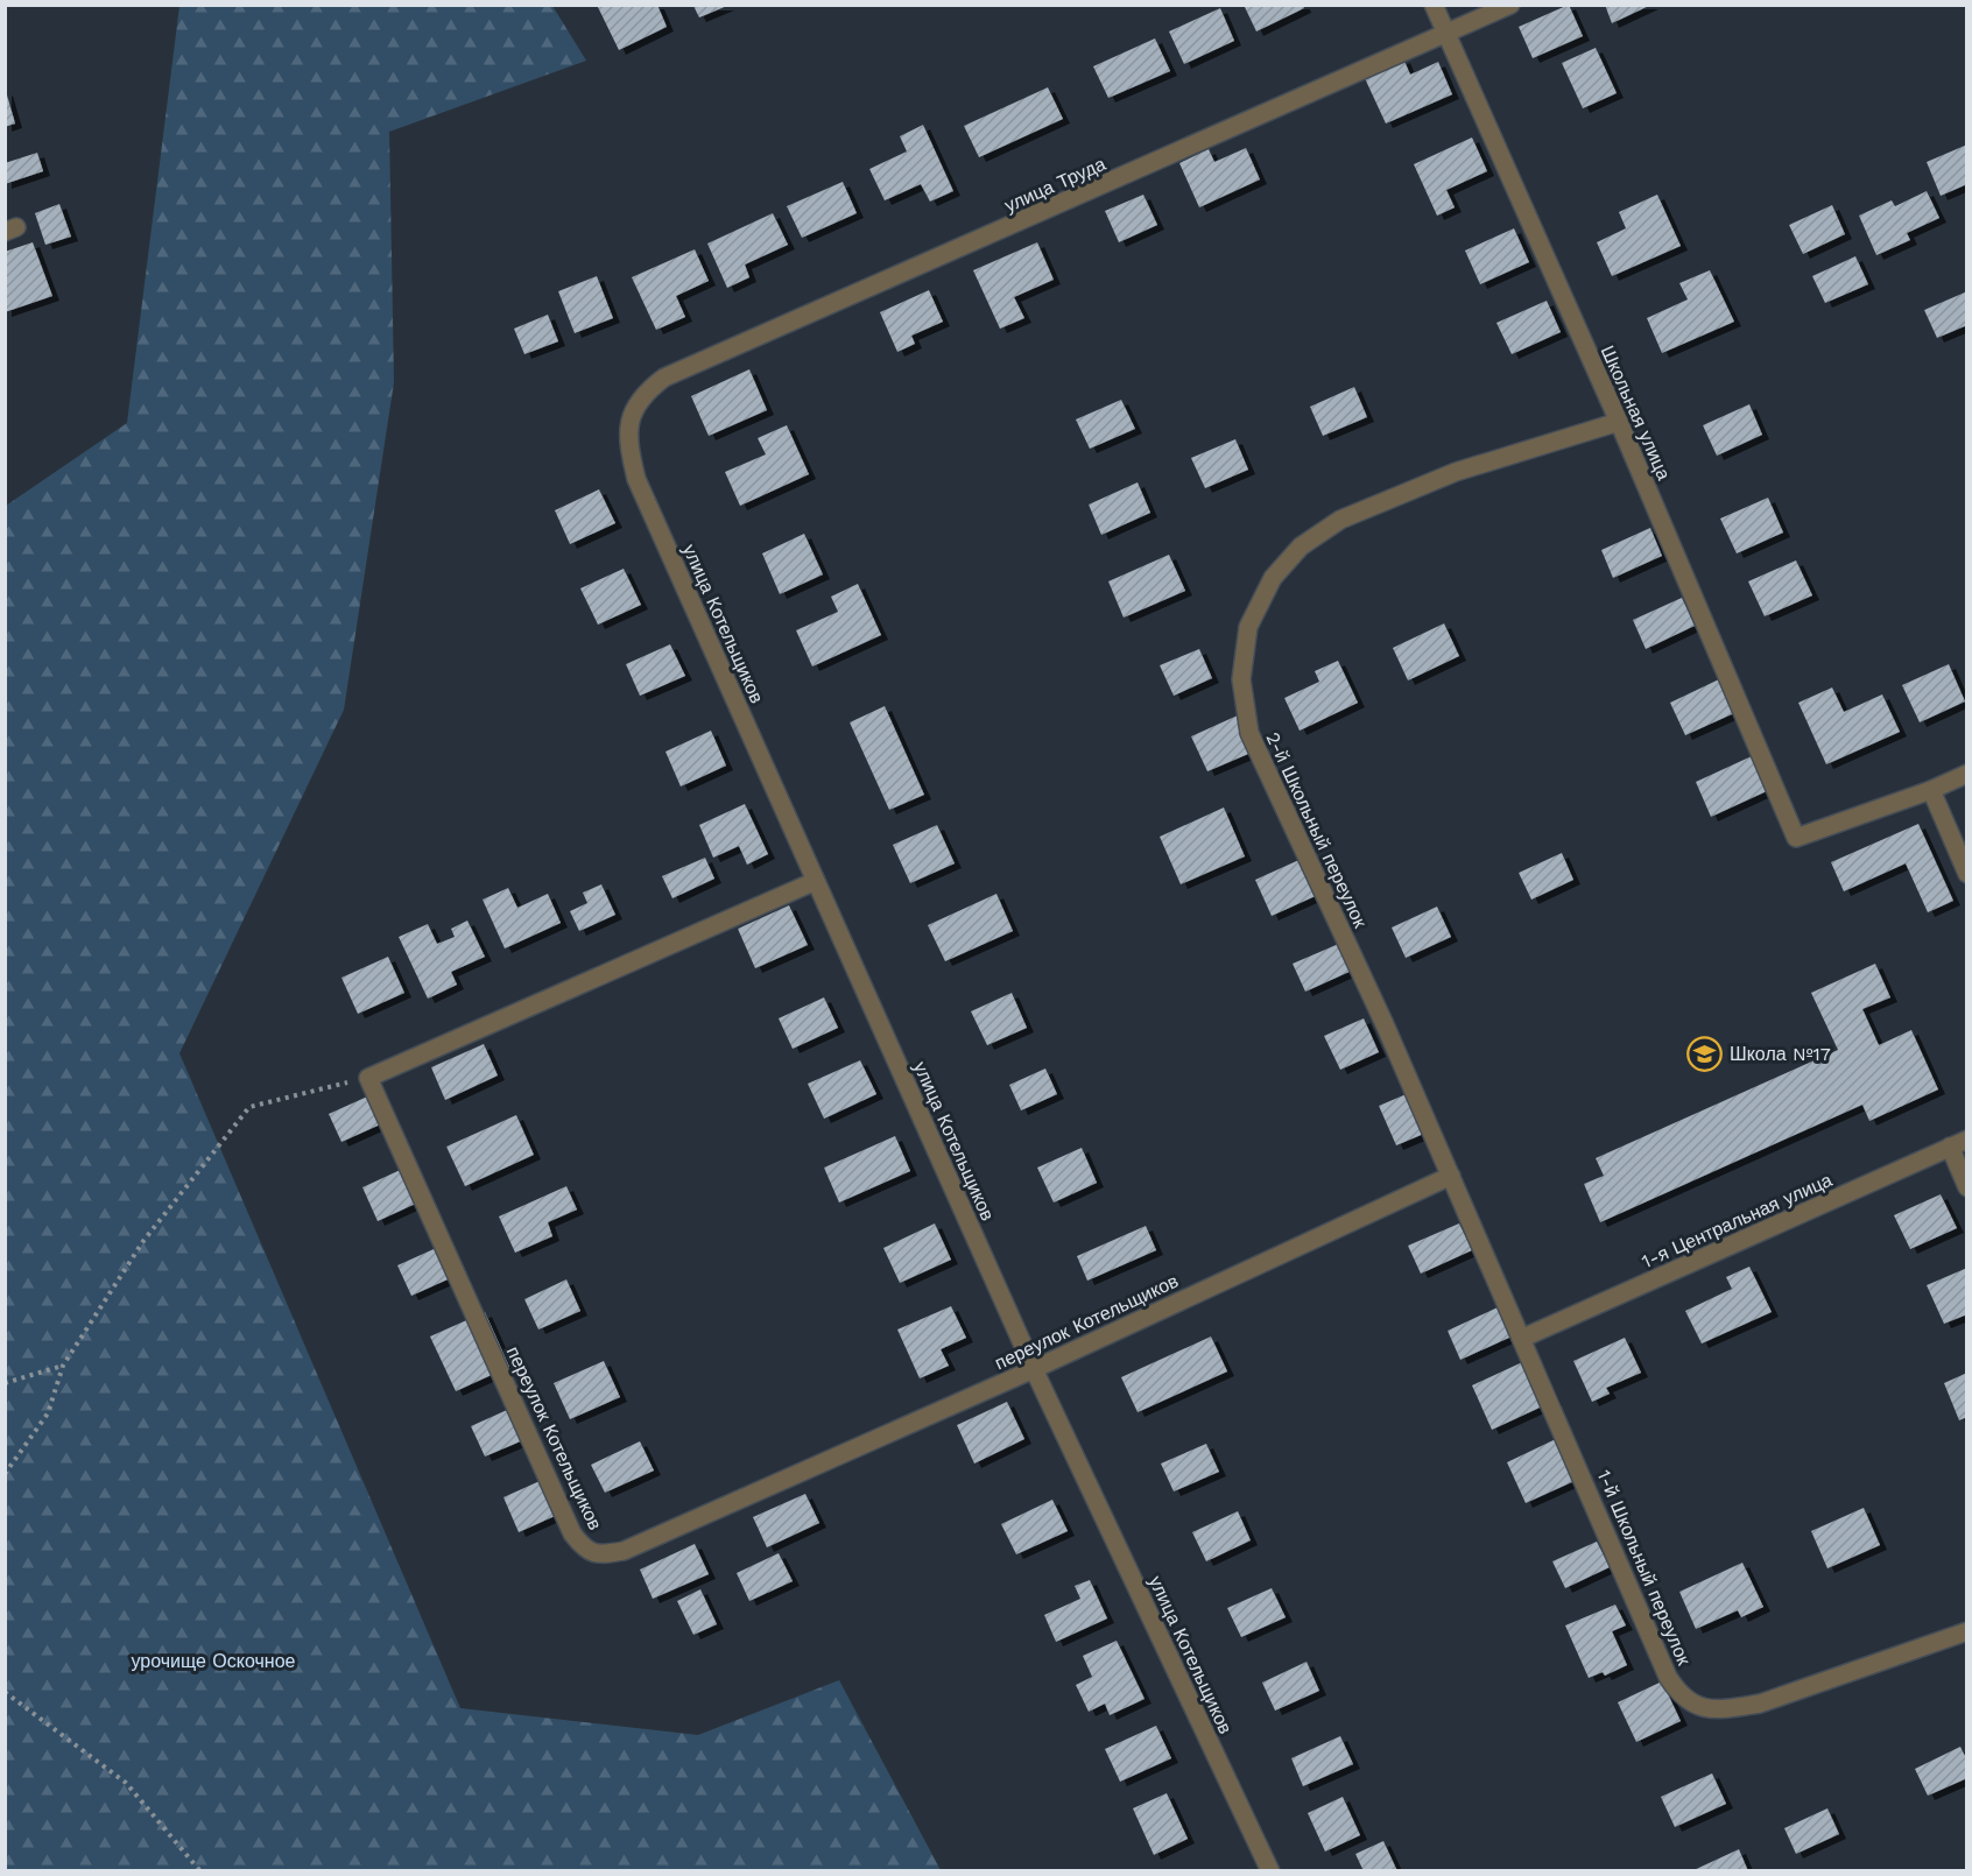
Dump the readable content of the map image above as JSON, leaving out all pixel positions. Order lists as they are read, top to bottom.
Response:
{
  "streets": {
    "street": [
      "улица Труда",
      "Школьная улица",
      "улица Котельщиков",
      "2-й Школьный переулок",
      "1-я Центральная улица",
      "переулок Котельщиков",
      "1-й Школьный переулок"
    ]
  },
  "crossings": [
    ["улица Труда", "Школьная улица"],
    ["улица Труда", "улица Котельщиков"],
    ["Школьная улица", "2-й Школьный переулок"],
    ["улица Котельщиков", "переулок Котельщиков"],
    ["2-й Школьный переулок", "переулок Котельщиков"],
    ["2-й Школьный переулок", "1-й Школьный переулок"],
    ["1-я Центральная улица", "1-й Школьный переулок"],
    ["переулок Котельщиков", "1-й Школьный переулок"]
  ],
  "parks": ["урочище Оскочное"],
  "places": {
    "school or university": ["Школа №17"]
  }
}
